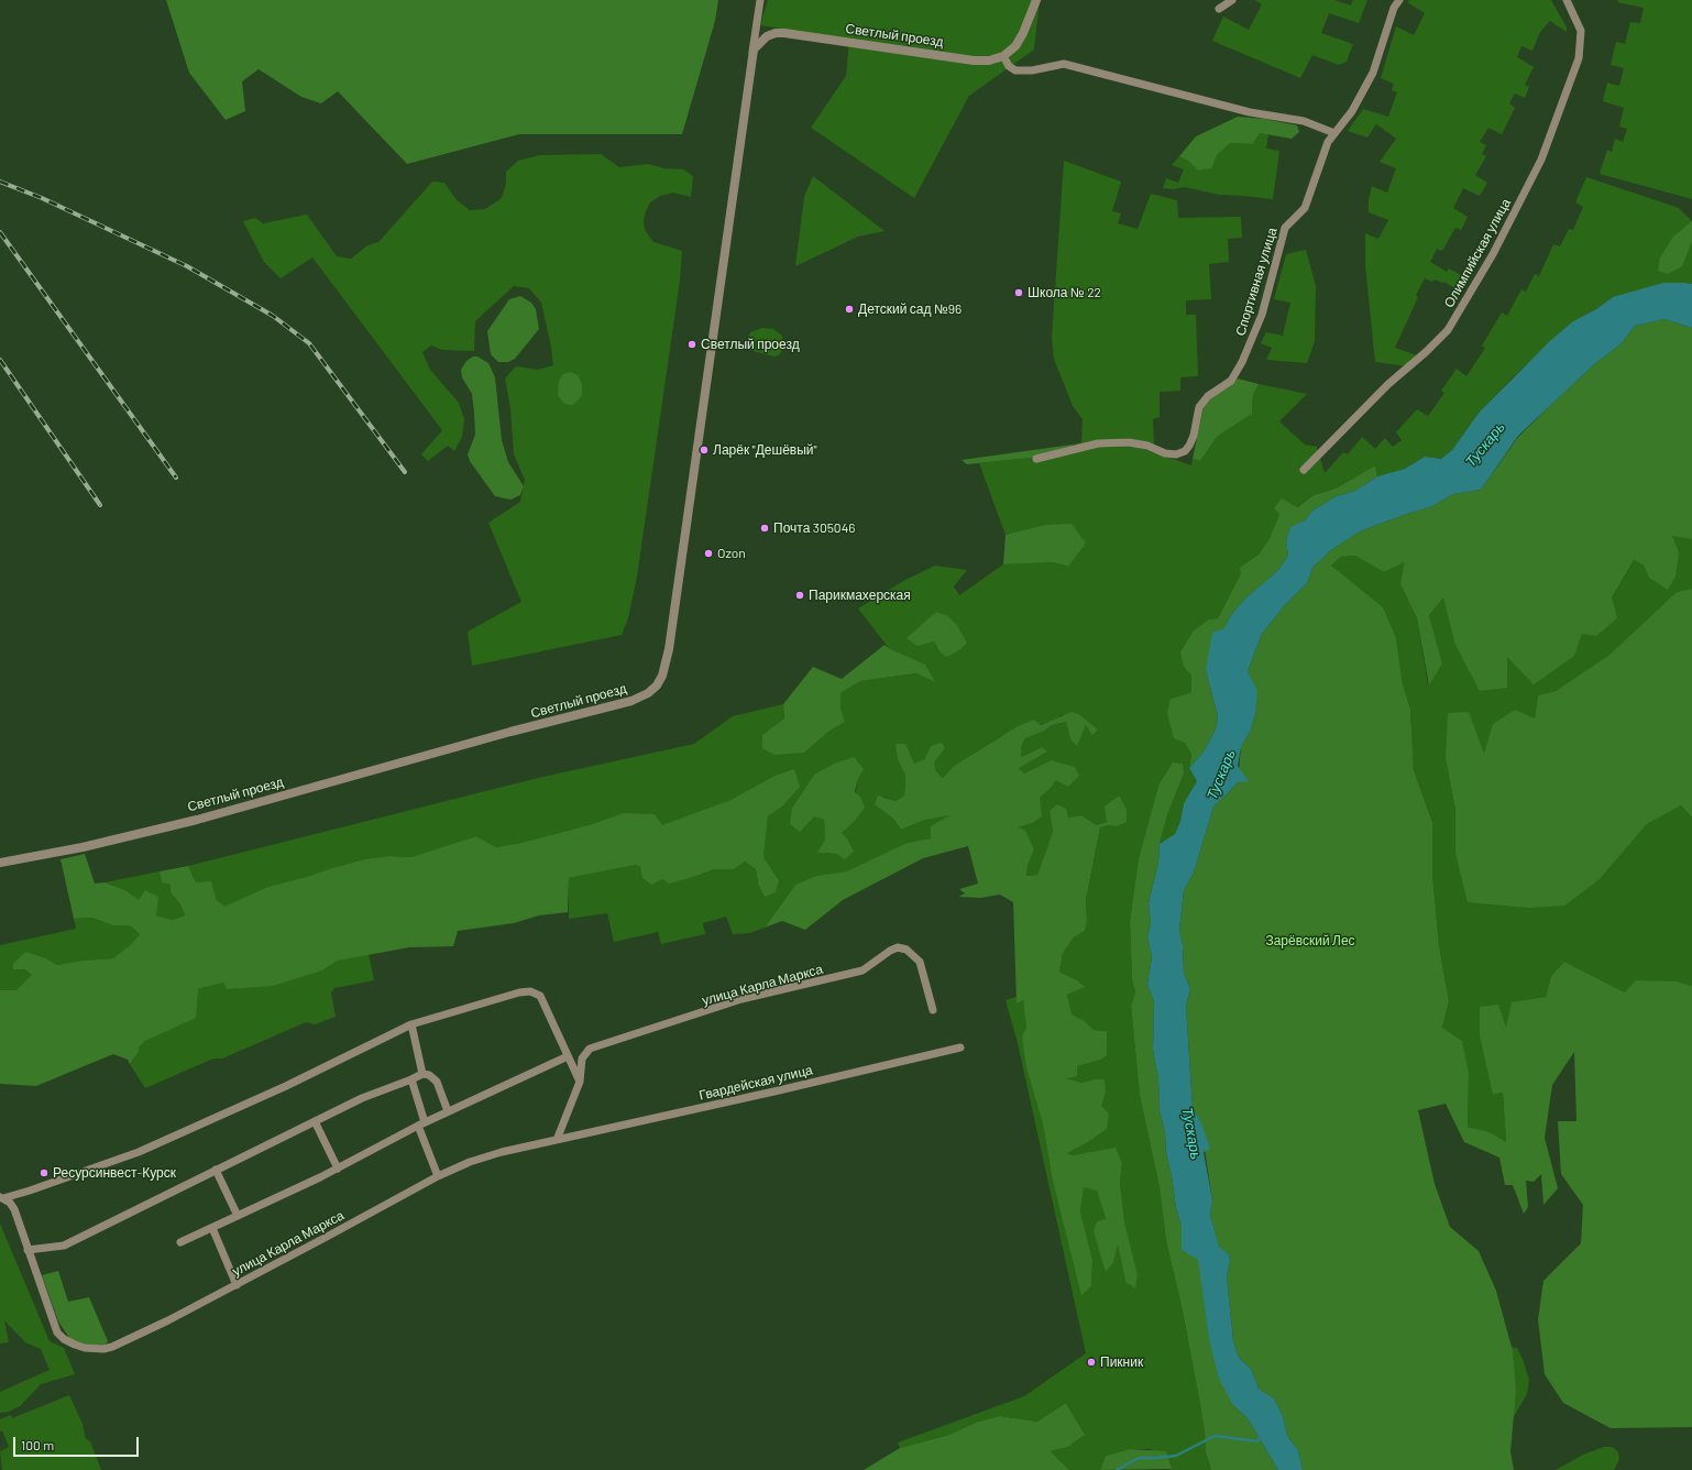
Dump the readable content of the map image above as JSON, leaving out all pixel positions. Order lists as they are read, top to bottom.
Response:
{
  "streets": {
    "street": [
      "Светлый проезд",
      "Олимпийская улица",
      "Спортивная улица",
      "улица Карла Маркса",
      "Гвардейская улица"
    ]
  },
  "crossings": [
    ["улица Карла Маркса", "Гвардейская улица"]
  ],
  "water": ["Тускарь"],
  "parks": ["Зарёвский Лес"],
  "places": [
    "Школа № 22",
    "Детский сад №96",
    "Светлый проезд",
    "Ларёк \"Дешёвый\"",
    "Почта 305046",
    "Ozon",
    "Парикмахерская",
    "Ресурсинвест-Курск",
    "Пикник"
  ],
  "scale_bar": "100 m"
}
